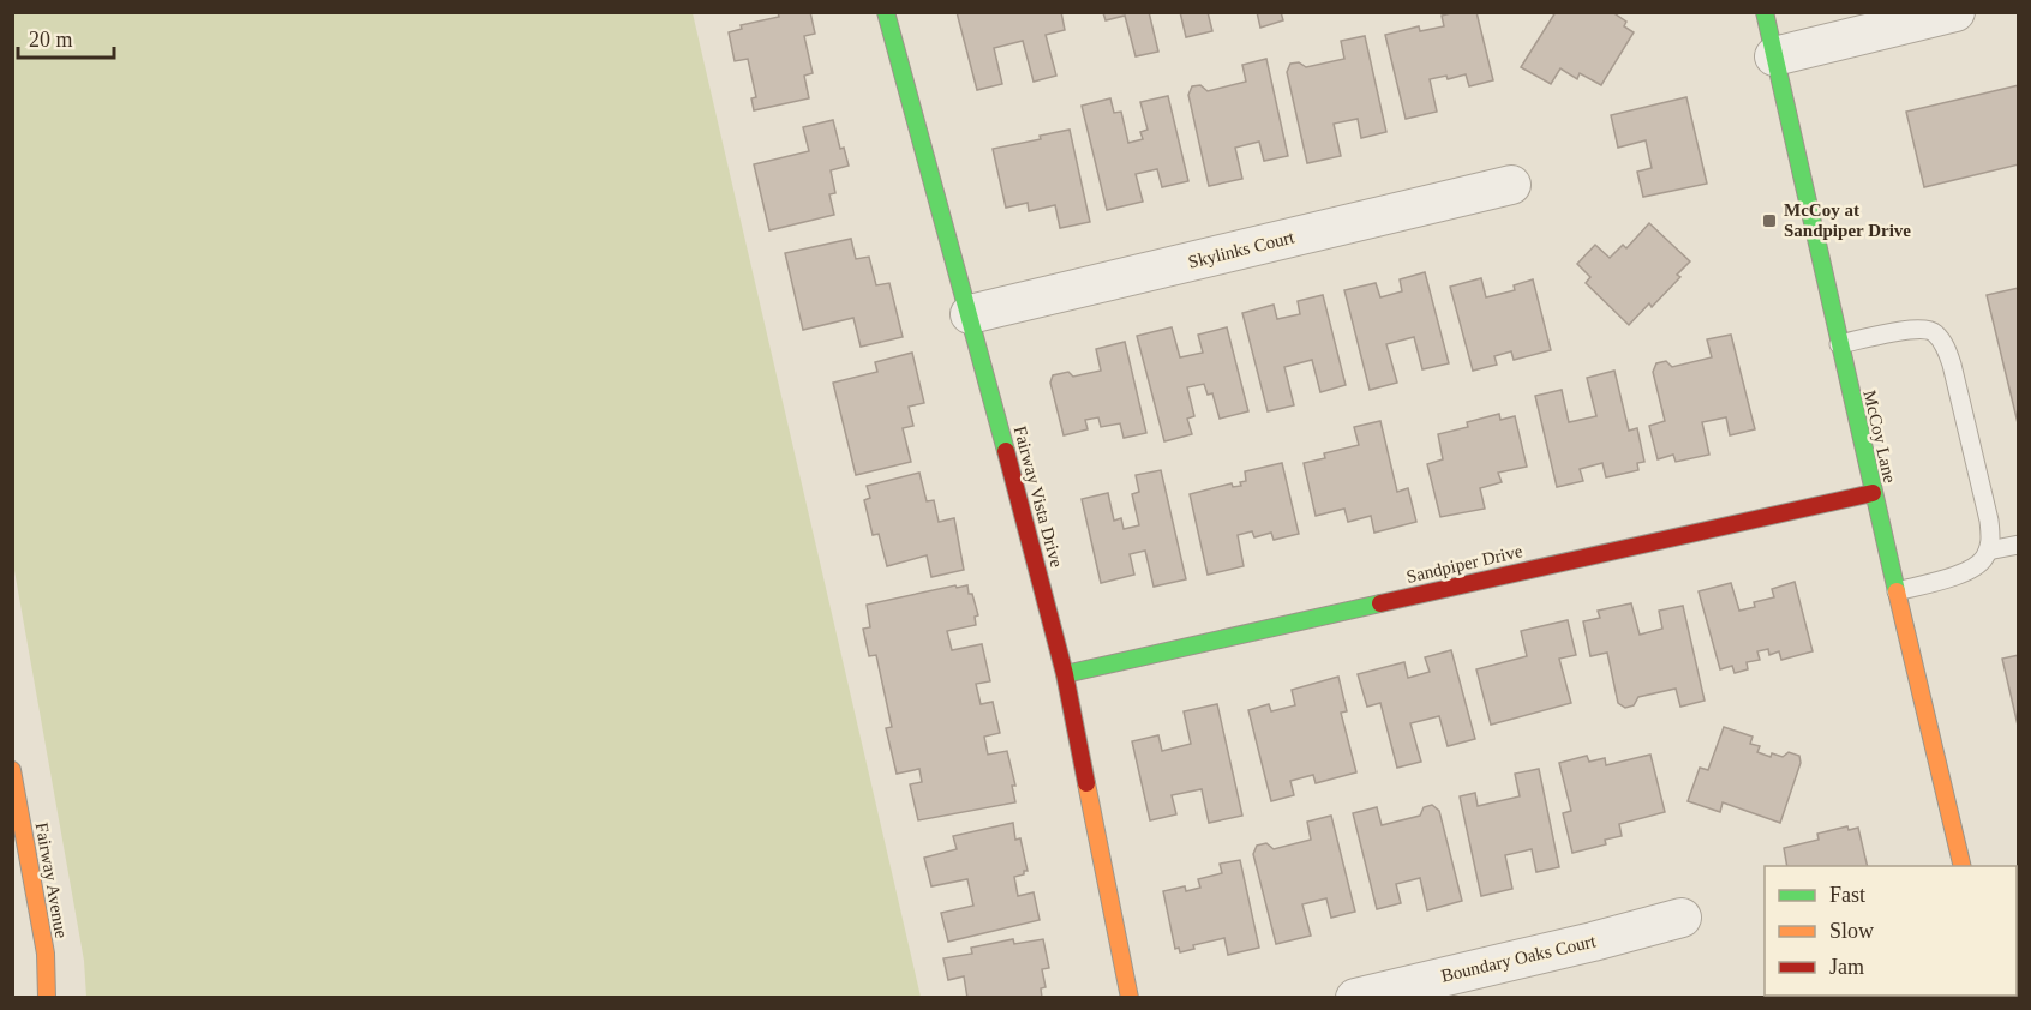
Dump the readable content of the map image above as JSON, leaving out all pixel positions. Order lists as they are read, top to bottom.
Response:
{
  "streets": {
    "street": [
      "Skylinks Court",
      "McCoy Lane",
      "Fairway Vista Drive",
      "Sandpiper Drive",
      "Fairway Avenue",
      "Boundary Oaks Court"
    ]
  },
  "crossings": [
    ["Skylinks Court", "Fairway Vista Drive"],
    ["McCoy Lane", "Sandpiper Drive"],
    ["Fairway Vista Drive", "Sandpiper Drive"]
  ],
  "places": {
    "transit": ["McCoy at Sandpiper Drive"]
  },
  "legend": ["Fast", "Slow", "Jam"],
  "scale_bar": "20 m"
}
